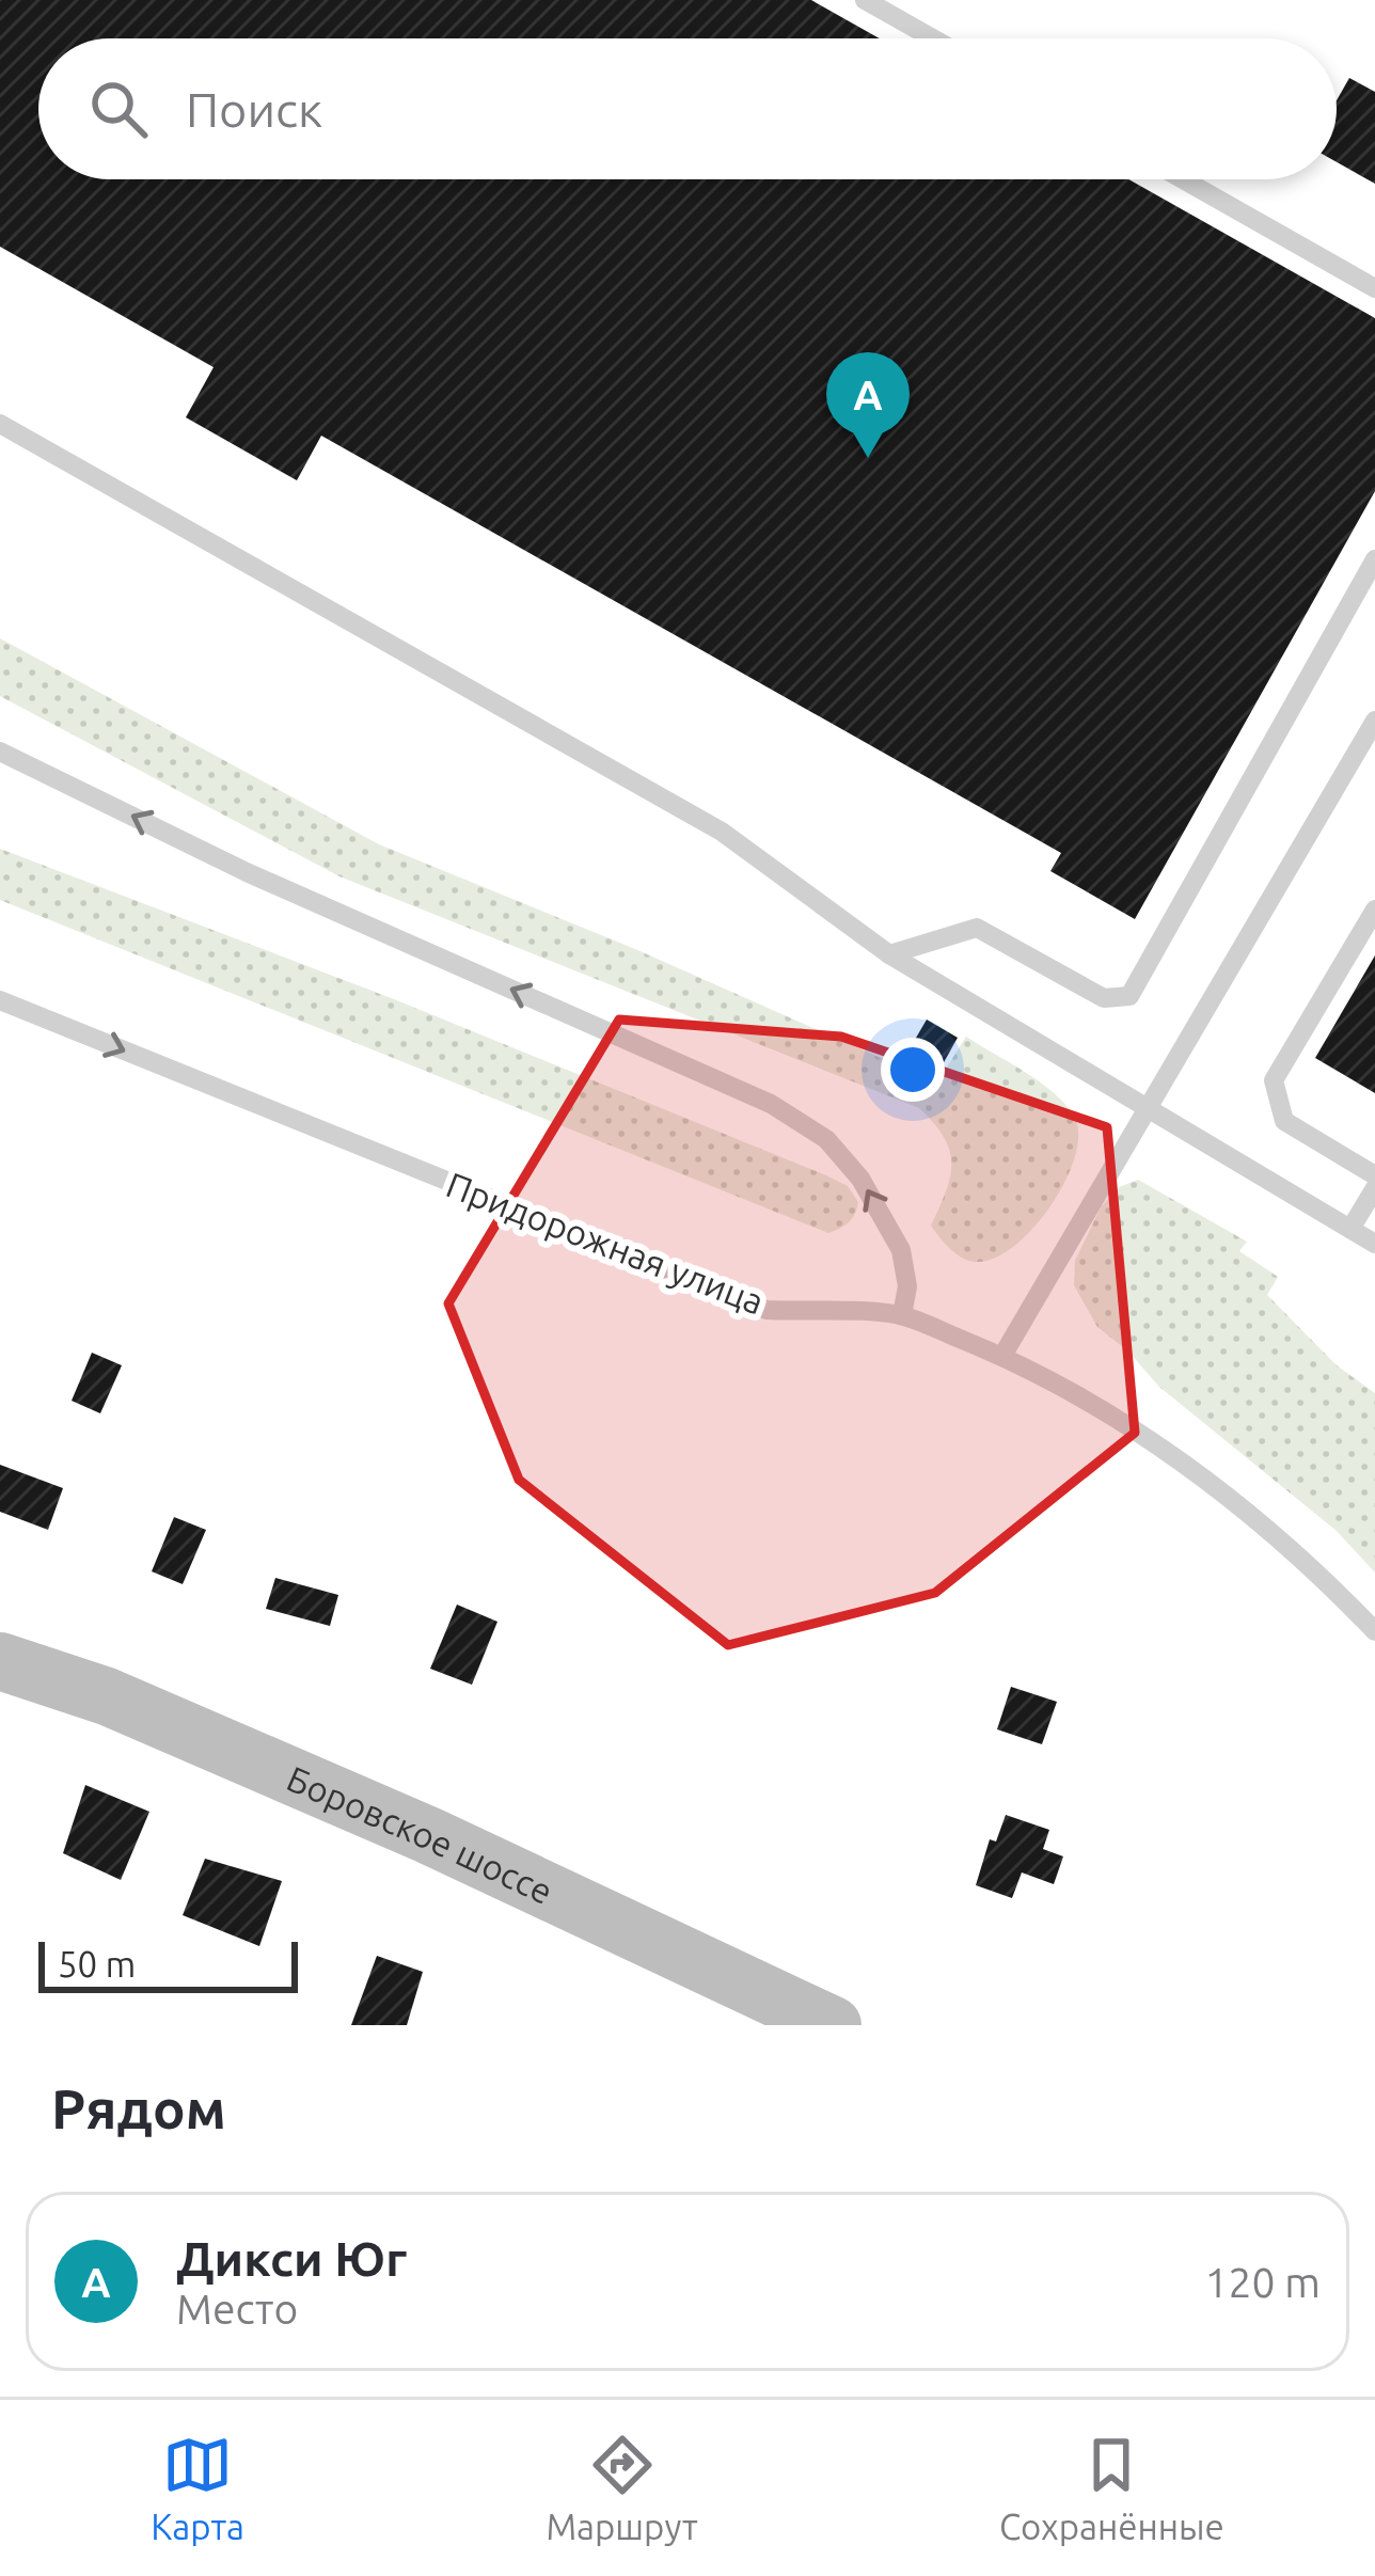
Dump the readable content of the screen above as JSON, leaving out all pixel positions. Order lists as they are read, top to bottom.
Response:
{
  "streets": {
    "main road": ["Боровское шоссе"],
    "lane": ["Придорожная улица"]
  },
  "one_way": ["Придорожная улица"],
  "scale_bar": "50 m",
  "page": {
    "search": "Поиск",
    "pins": "A",
    "scale": "50 m",
    "heading": "Рядом",
    "list": [
      {
        "mark": "A",
        "name": "Дикси Юг",
        "note": "Место",
        "value": "120 m"
      }
    ],
    "nav": ["Карта", "Маршрут", "Сохранённые"]
  }
}
